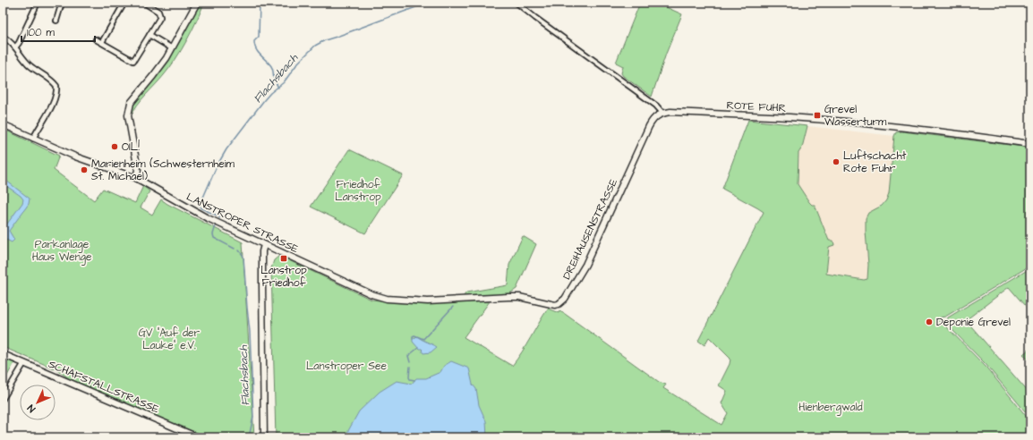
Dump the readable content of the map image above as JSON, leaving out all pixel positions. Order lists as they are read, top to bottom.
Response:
{
  "streets": {
    "main road": [
      "ROTE FUHR",
      "LANSTROPER STRASSE",
      "DREIHAUSENSTRASSE",
      "SCHAFSTALLSTRASSE"
    ]
  },
  "crossings": [
    ["ROTE FUHR", "DREIHAUSENSTRASSE"],
    ["LANSTROPER STRASSE", "DREIHAUSENSTRASSE"]
  ],
  "water": ["Flachsbach"],
  "parks": [
    "Friedhof Lanstrop",
    "Parkanlage Haus Wenge",
    "GV \"Auf der Lauke\" e.V.",
    "Lanstroper See",
    "Hienbergwald"
  ],
  "places": {
    "transit": ["Grevel Wasserturm", "Lanstrop Friedhof"],
    "other": [
      "OIL!",
      "Luftschacht Rote Fuhr",
      "Marienheim (Schwesternheim St. Michael)",
      "Deponie Grevel"
    ]
  },
  "scale_bar": "100 m",
  "north": "bottom left"
}
